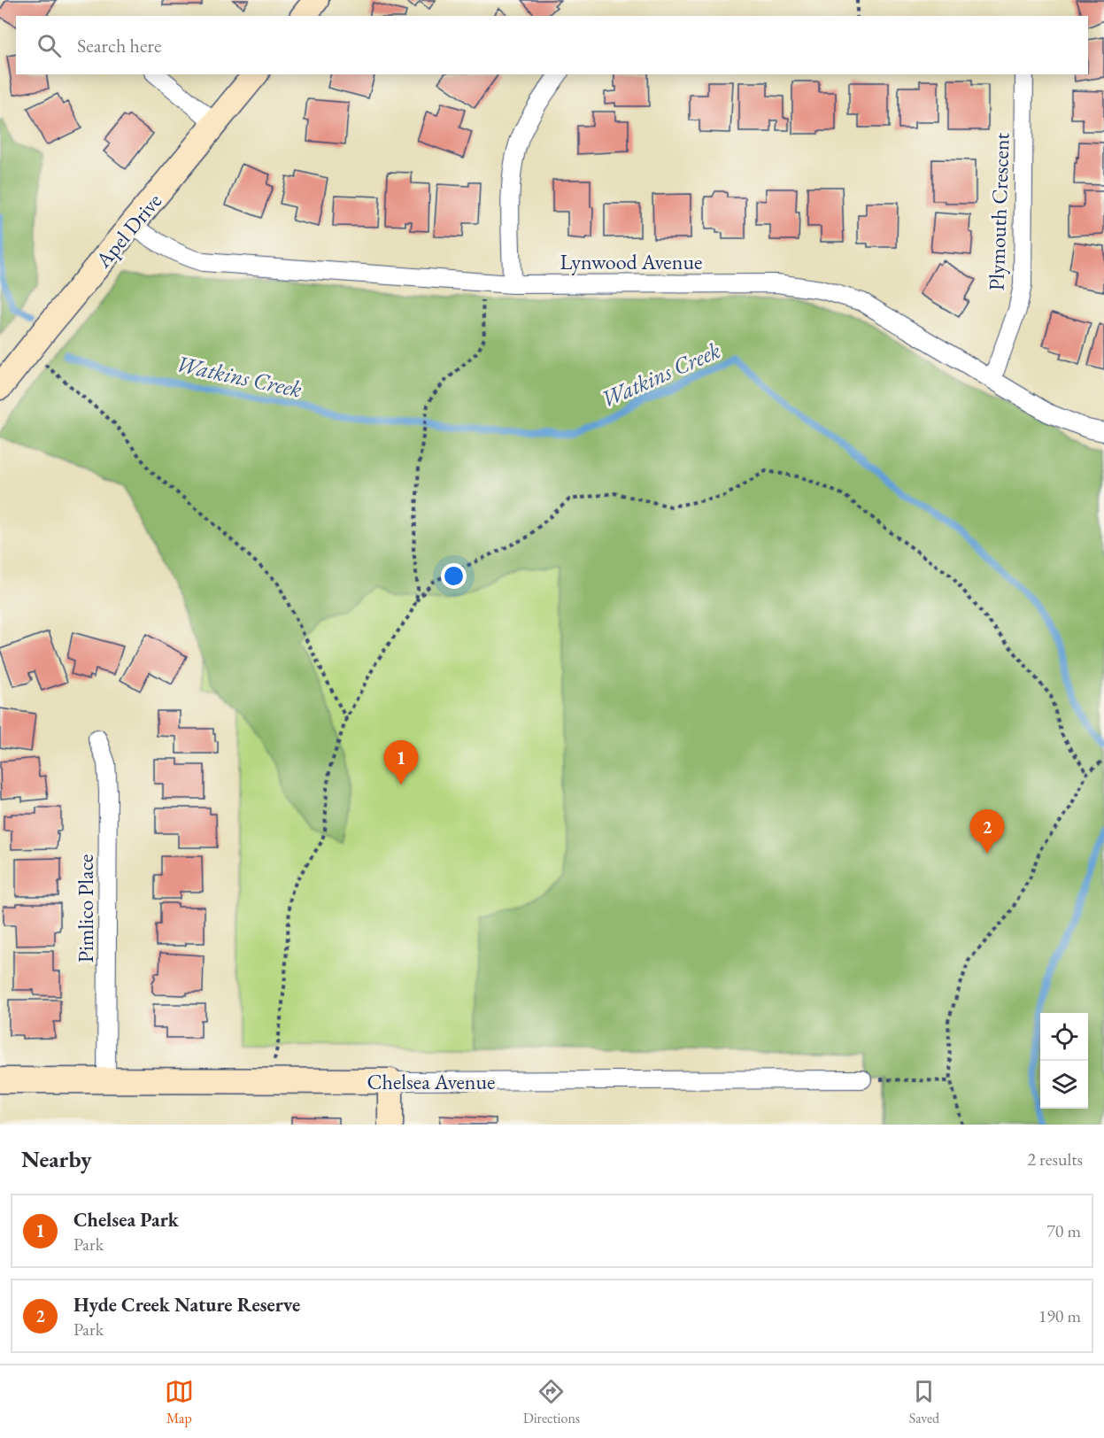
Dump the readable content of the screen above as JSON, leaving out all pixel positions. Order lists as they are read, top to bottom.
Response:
{
  "streets": {
    "street": [
      "Plymouth Crescent",
      "Apel Drive",
      "Lynwood Avenue",
      "Pimlico Place",
      "Chelsea Avenue"
    ]
  },
  "crossings": [
    ["Plymouth Crescent", "Lynwood Avenue"],
    ["Apel Drive", "Lynwood Avenue"],
    ["Pimlico Place", "Chelsea Avenue"]
  ],
  "water": ["Watkins Creek"],
  "page": {
    "search": "Search here",
    "pins": ["1", "2"],
    "heading": ["Nearby", "2 results"],
    "list": [
      {
        "mark": "1",
        "name": "Chelsea Park",
        "note": "Park",
        "value": "70 m"
      },
      {
        "mark": "2",
        "name": "Hyde Creek Nature Reserve",
        "note": "Park",
        "value": "190 m"
      }
    ],
    "nav": ["Map", "Directions", "Saved"]
  }
}
